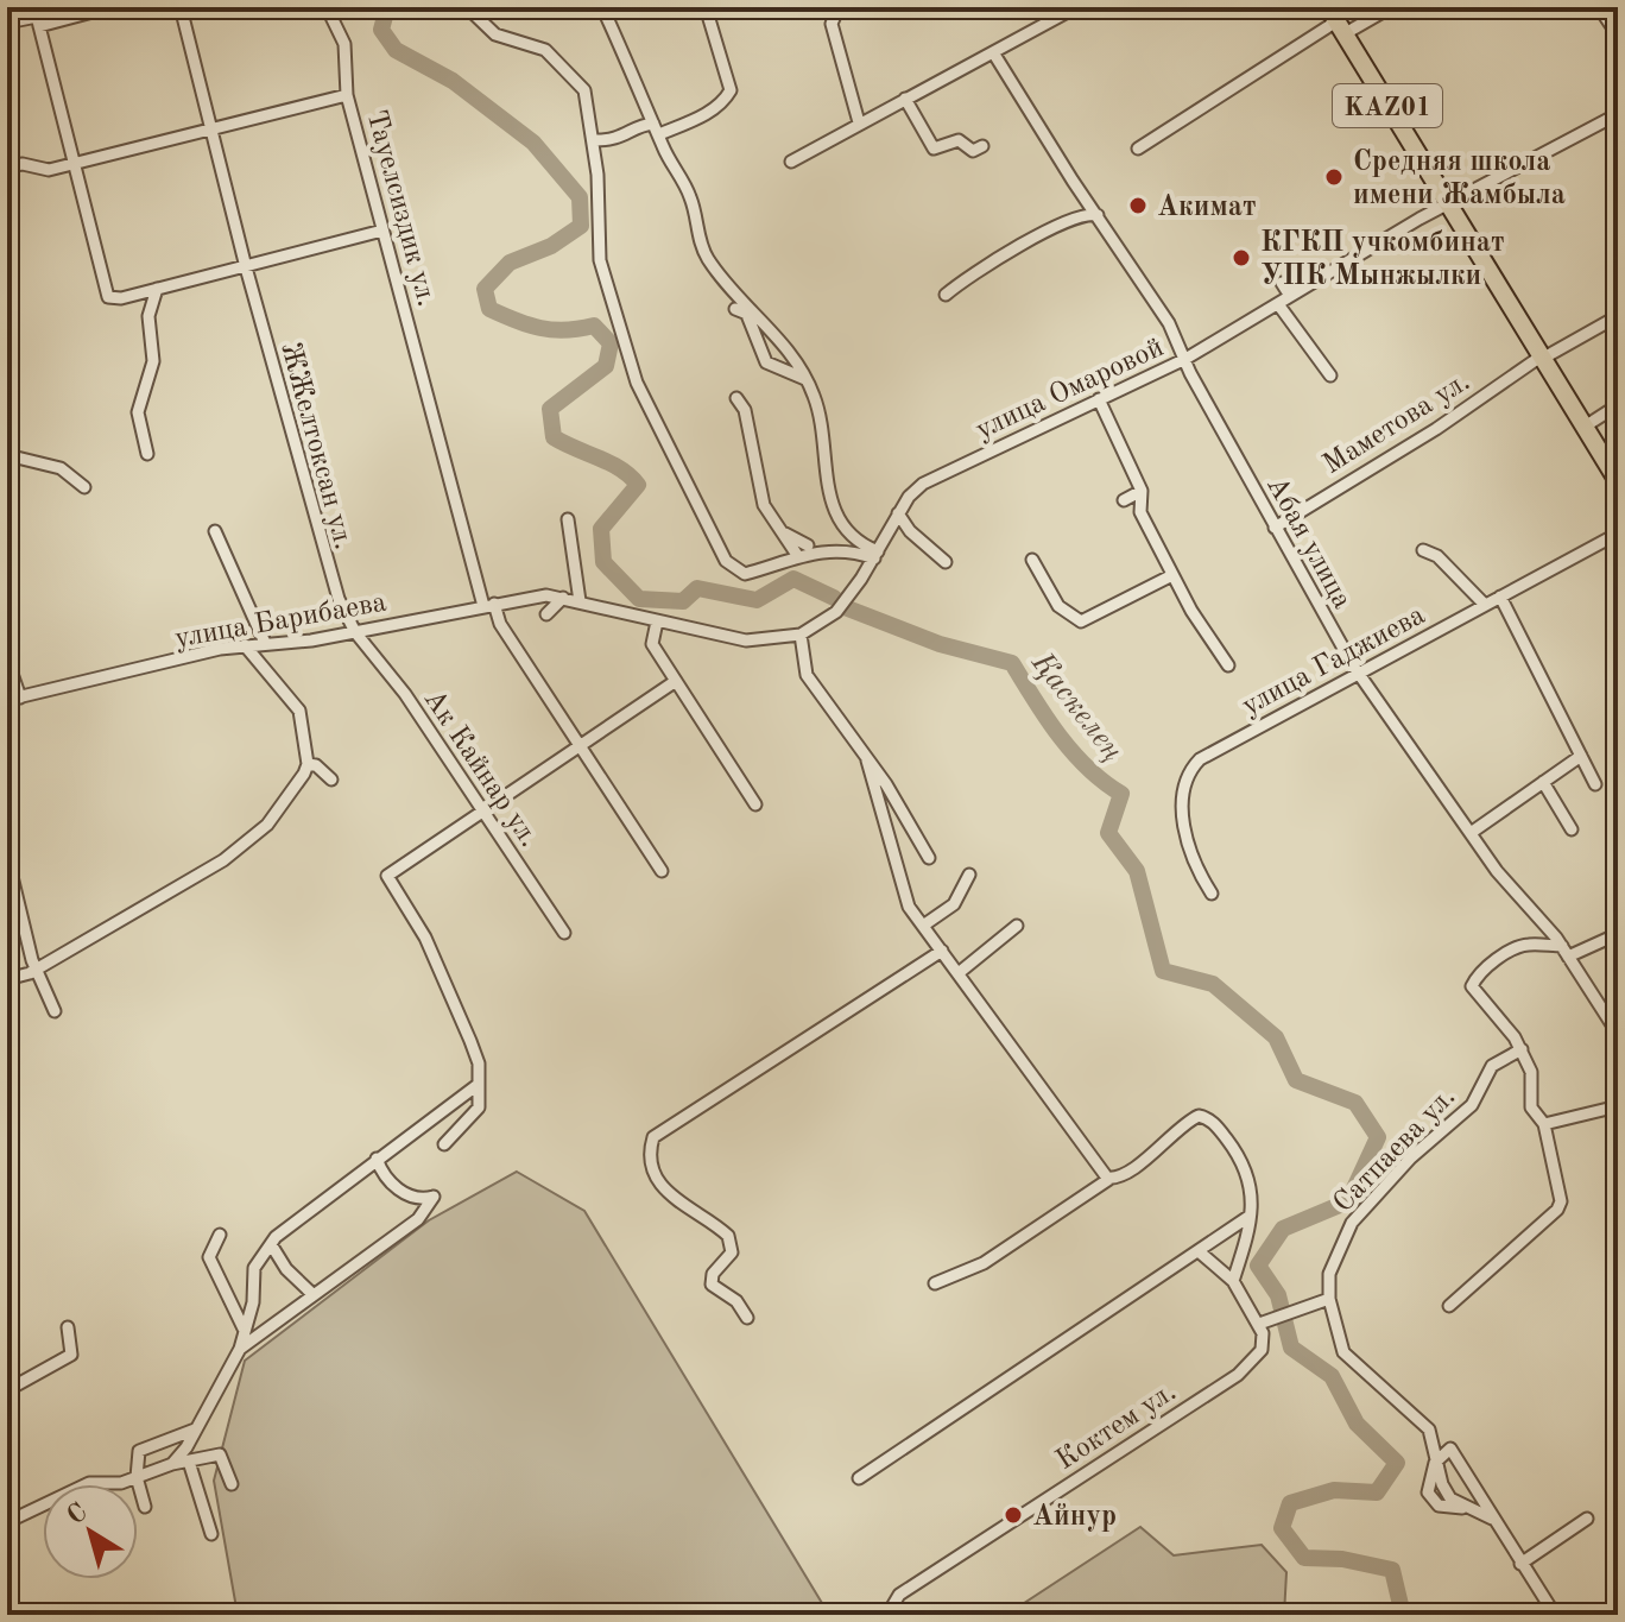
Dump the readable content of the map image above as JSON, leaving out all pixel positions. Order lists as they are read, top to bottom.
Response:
{
  "streets": {
    "highway": ["KАZ01"],
    "street": [
      "Тауелсиздик ул.",
      "улица Омаровой",
      "Маметова ул.",
      "ЖЖелтоксан ул.",
      "Абая улица",
      "улица Барибаева",
      "улица Гаджиева",
      "Ак Кайнар ул.",
      "Сатпаева ул.",
      "Коктем ул."
    ]
  },
  "crossings": [
    ["KАZ01", "улица Омаровой"],
    ["KАZ01", "Маметова ул."],
    ["Тауелсиздик ул.", "ЖЖелтоксан ул."],
    ["Тауелсиздик ул.", "улица Барибаева"],
    ["улица Омаровой", "Абая улица"],
    ["улица Омаровой", "улица Барибаева"],
    ["Маметова ул.", "Абая улица"],
    ["ЖЖелтоксан ул.", "улица Барибаева"],
    ["ЖЖелтоксан ул.", "Ак Кайнар ул."],
    ["Абая улица", "улица Гаджиева"],
    ["улица Барибаева", "Ак Кайнар ул."]
  ],
  "water": ["Қаскелең"],
  "places": [
    "Средняя школа имени Жамбыла",
    "Акимат",
    "КГКП учкомбинат УПК Мынжылки",
    "Айнур"
  ],
  "north": "top left"
}
